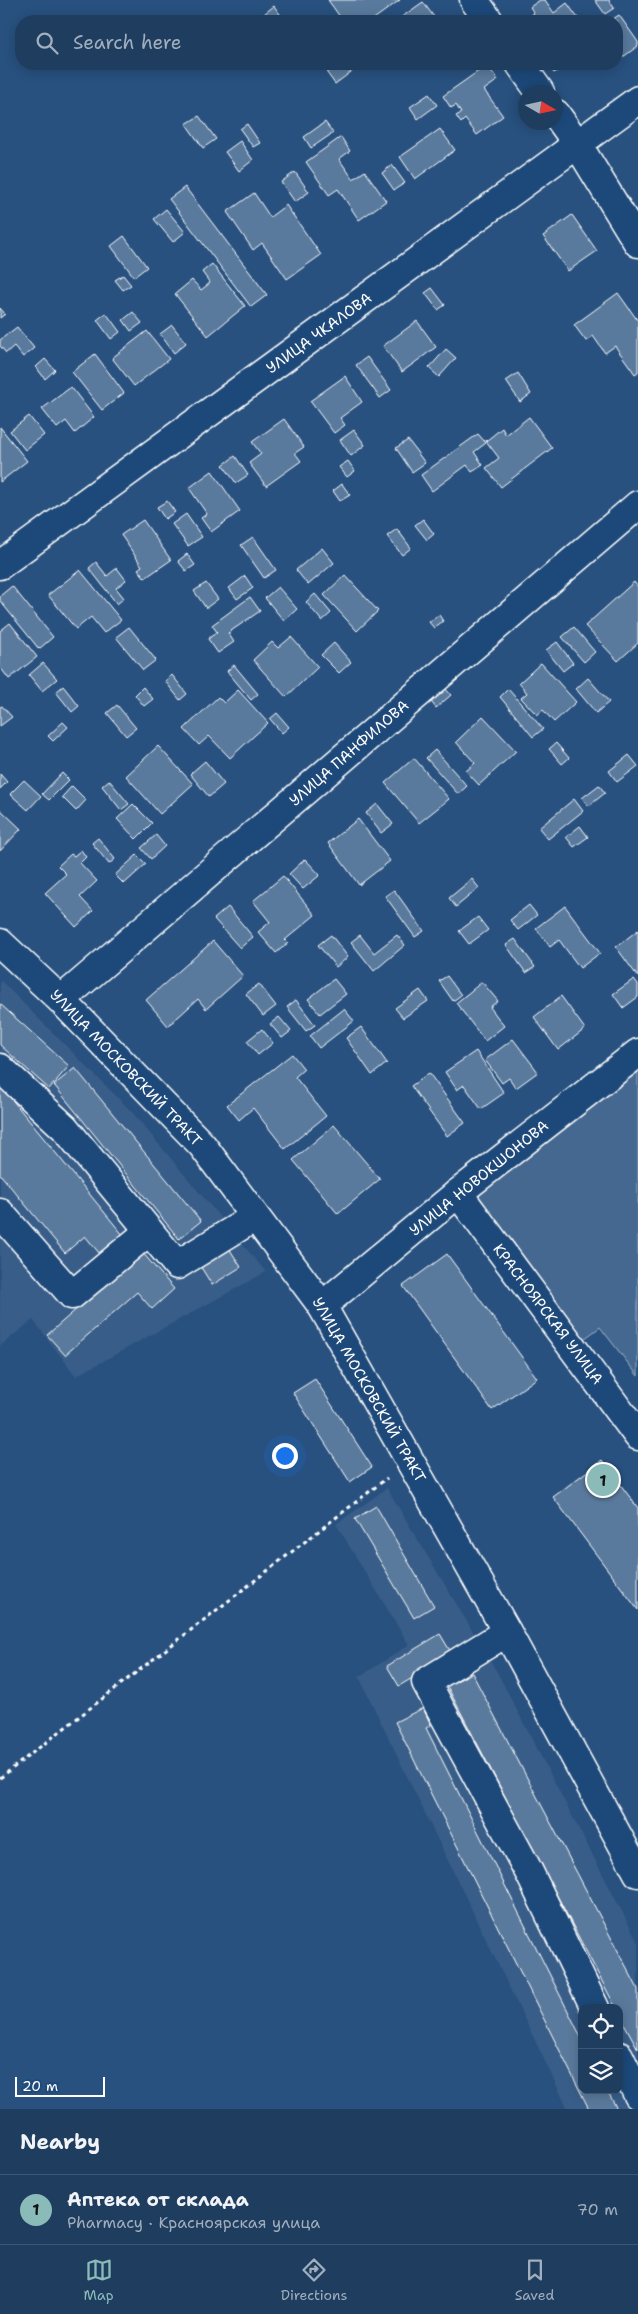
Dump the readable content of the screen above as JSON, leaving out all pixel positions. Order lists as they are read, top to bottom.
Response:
{
  "streets": {
    "street": [
      "УЛИЦА ЧКАЛОВА",
      "УЛИЦА ПАНФИЛОВА",
      "УЛИЦА МОСКОВСКИЙ ТРАКТ",
      "УЛИЦА НОВОКШОНОВА",
      "КРАСНОЯРСКАЯ УЛИЦА"
    ]
  },
  "crossings": [
    ["УЛИЦА ПАНФИЛОВА", "УЛИЦА МОСКОВСКИЙ ТРАКТ"],
    ["УЛИЦА МОСКОВСКИЙ ТРАКТ", "УЛИЦА НОВОКШОНОВА"],
    ["УЛИЦА НОВОКШОНОВА", "КРАСНОЯРСКАЯ УЛИЦА"]
  ],
  "scale_bar": "20 m",
  "north": "right",
  "page": {
    "search": "Search here",
    "pins": "1",
    "scale": "20 m",
    "heading": "Nearby",
    "list": [
      {
        "mark": "1",
        "name": "Аптека от склада",
        "note": "Pharmacy · Красноярская улица",
        "value": "70 m"
      }
    ],
    "nav": ["Map", "Directions", "Saved"]
  }
}
